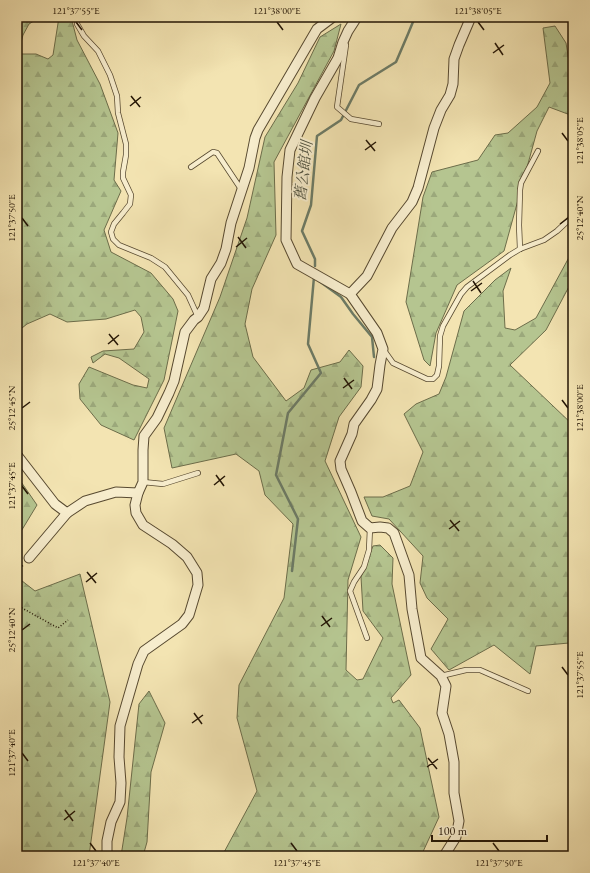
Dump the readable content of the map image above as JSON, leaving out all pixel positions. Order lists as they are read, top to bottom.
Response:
{
  "water": ["舊公館圳"],
  "scale_bar": "100 m",
  "coordinates": [
    "121°37'55\"E",
    "121°38'00\"E",
    "121°38'05\"E",
    "121°37'50\"E",
    "25°12'40\"N",
    "25°12'45\"N",
    "121°37'45\"E",
    "121°37'40\"E"
  ]
}
